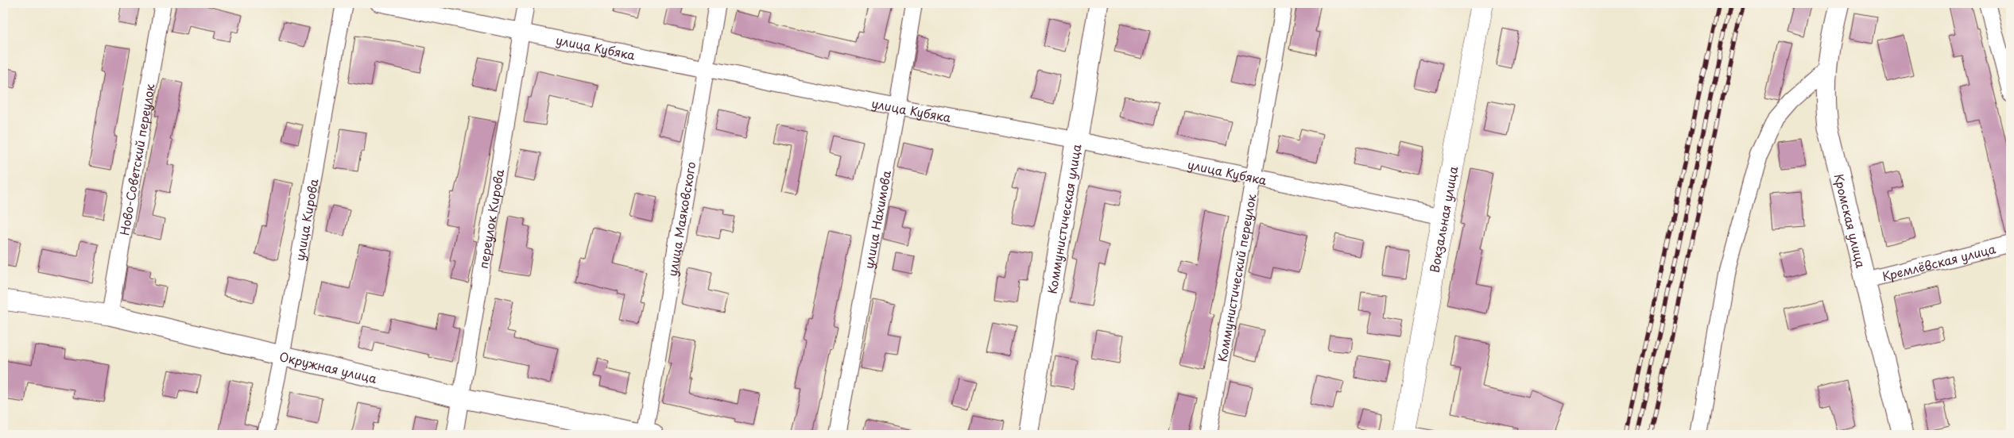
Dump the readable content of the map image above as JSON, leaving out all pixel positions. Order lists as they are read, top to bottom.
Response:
{
  "streets": {
    "main road": ["Вокзальная улица"],
    "street": [
      "улица Кубяка",
      "Ново-Советский переулок",
      "улица Кирова",
      "переулок Кирова",
      "улица Маяковского",
      "улица Нахимова",
      "Коммунистическая улица",
      "Кромская улица",
      "Кремлёвская улица",
      "Коммунистический переулок",
      "Окружная улица"
    ]
  },
  "crossings": [
    ["улица Кубяка", "переулок Кирова"],
    ["улица Кубяка", "улица Маяковского"],
    ["улица Кубяка", "улица Нахимова"],
    ["улица Кубяка", "Коммунистическая улица"],
    ["улица Кубяка", "Вокзальная улица"],
    ["улица Кубяка", "Коммунистический переулок"],
    ["Ново-Советский переулок", "Окружная улица"],
    ["улица Кирова", "Окружная улица"],
    ["переулок Кирова", "Окружная улица"],
    ["улица Маяковского", "Окружная улица"],
    ["Кромская улица", "Кремлёвская улица"]
  ]
}
